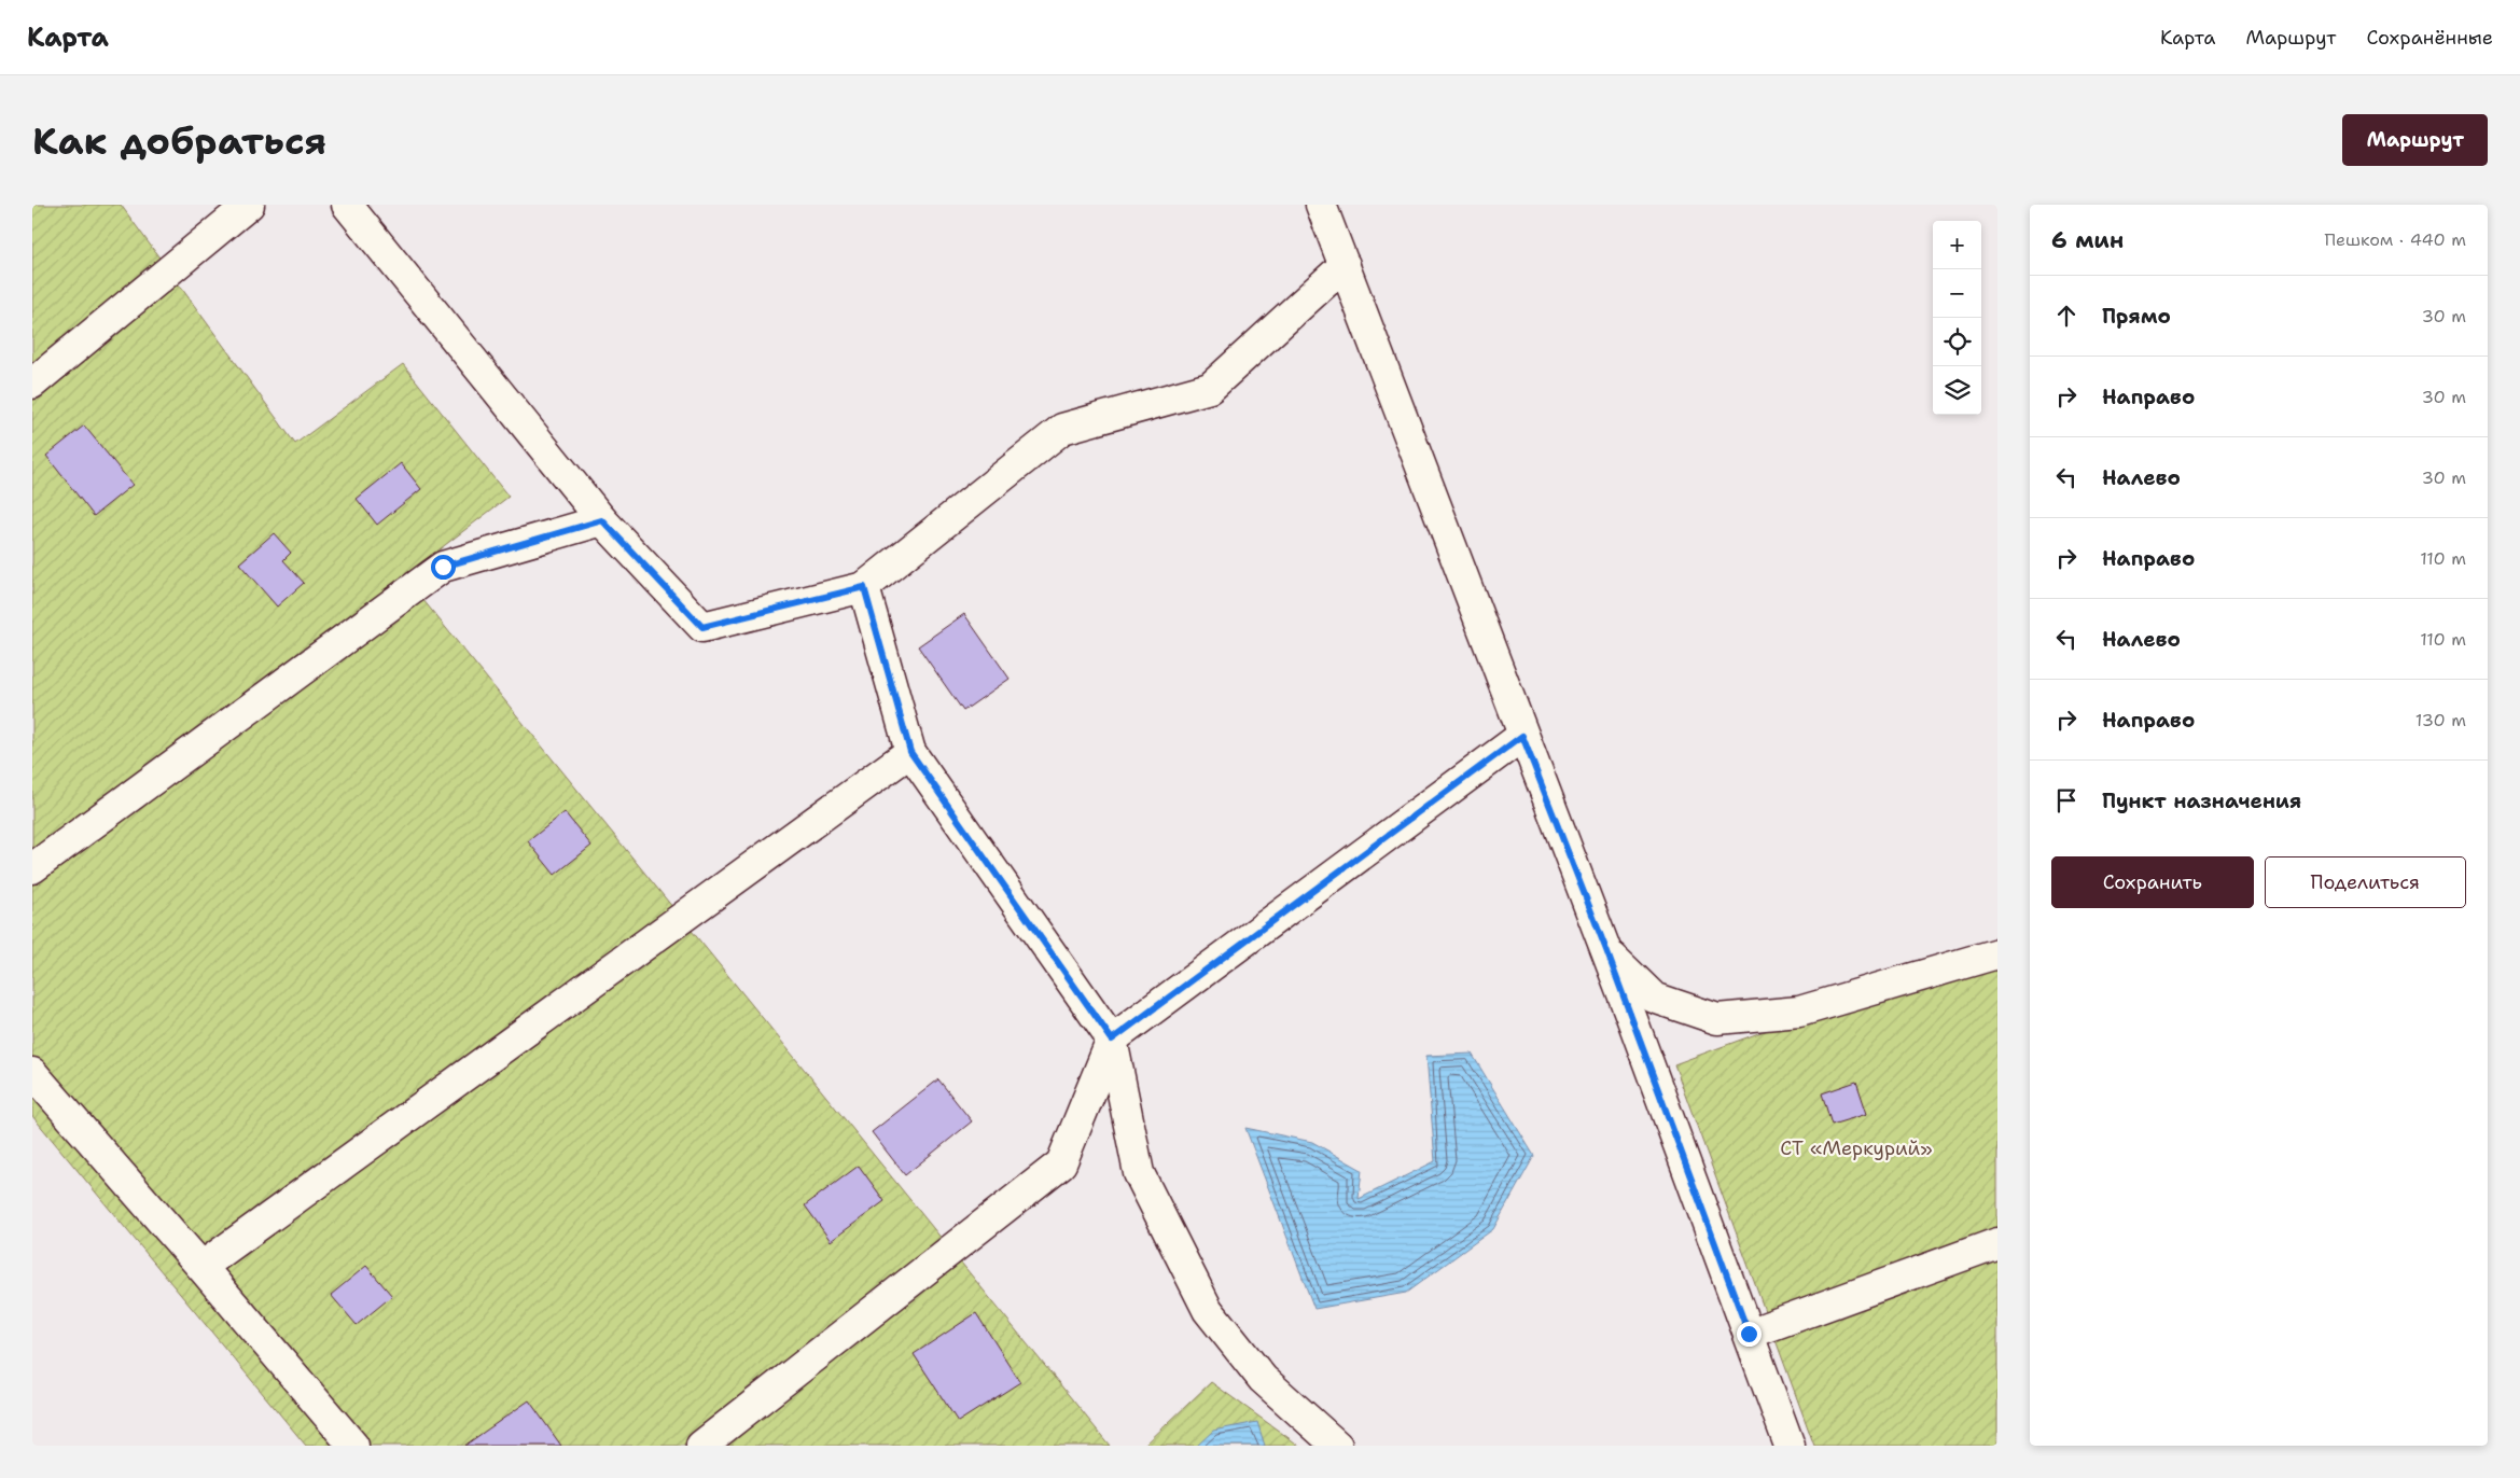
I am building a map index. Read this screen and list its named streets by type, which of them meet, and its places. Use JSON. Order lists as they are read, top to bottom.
{
  "parks": ["СТ «Меркурий»"],
  "page": {
    "header": "Карта",
    "nav": ["Карта", "Маршрут", "Сохранённые"],
    "buttons": [
      "Маршрут",
      ["Сохранить", "Поделиться"]
    ],
    "title": "Как добраться",
    "heading": ["6 мин", "Пешком · 440 m"],
    "map_buttons": ["+", "−"],
    "list": [
      ["Прямо", "30 m"],
      ["Направо", "30 m"],
      ["Налево", "30 m"],
      ["Направо", "110 m"],
      ["Налево", "110 m"],
      ["Направо", "130 m"],
      "Пункт назначения"
    ]
  }
}
